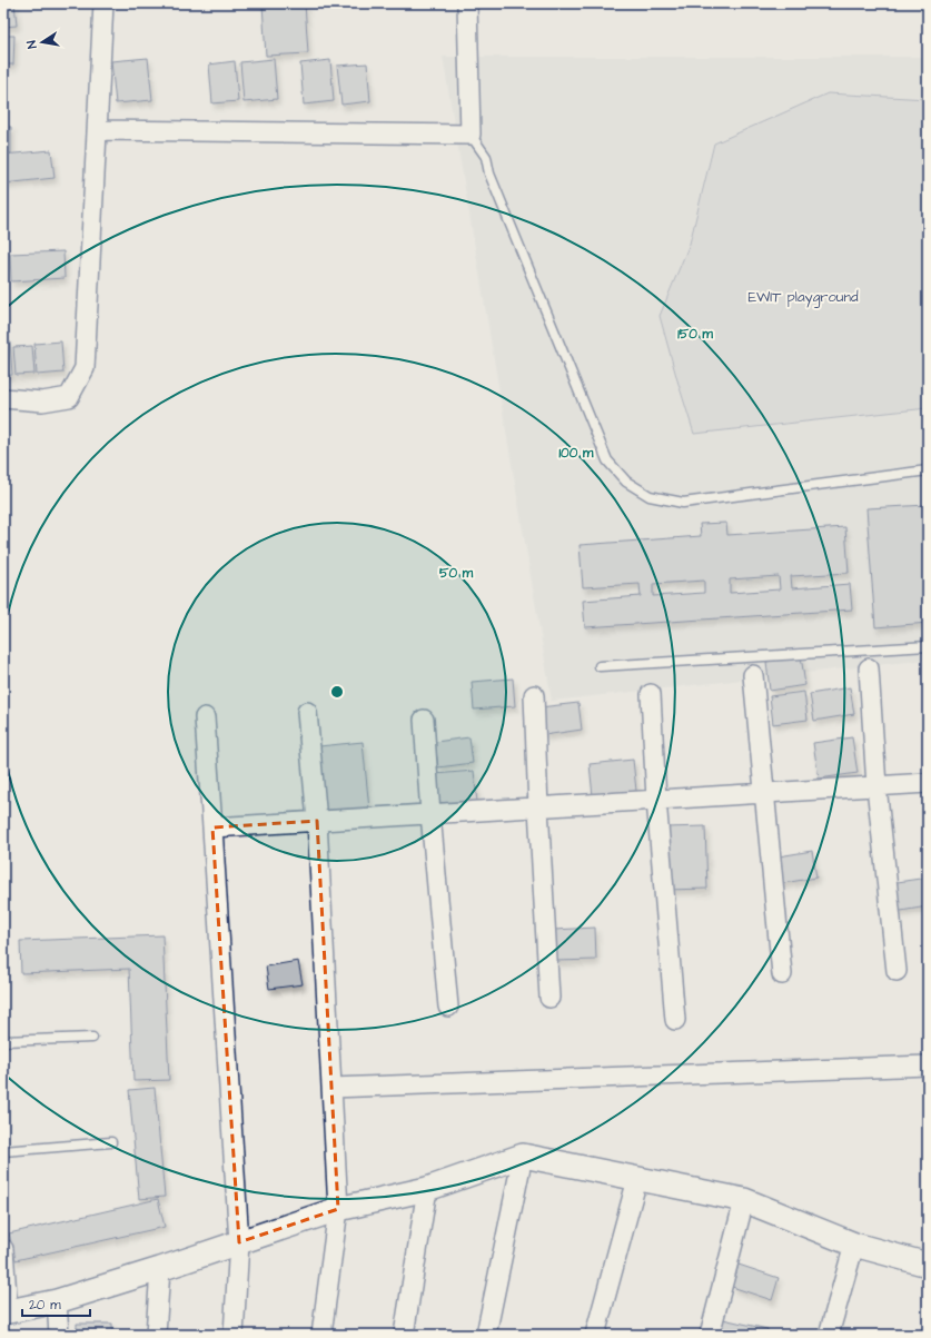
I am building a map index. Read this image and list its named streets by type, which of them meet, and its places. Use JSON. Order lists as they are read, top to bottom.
{
  "parks": ["EWIT playground"],
  "scale_bar": "20 m",
  "north": "left",
  "rings": ["150 m", "100 m", "50 m"]
}
